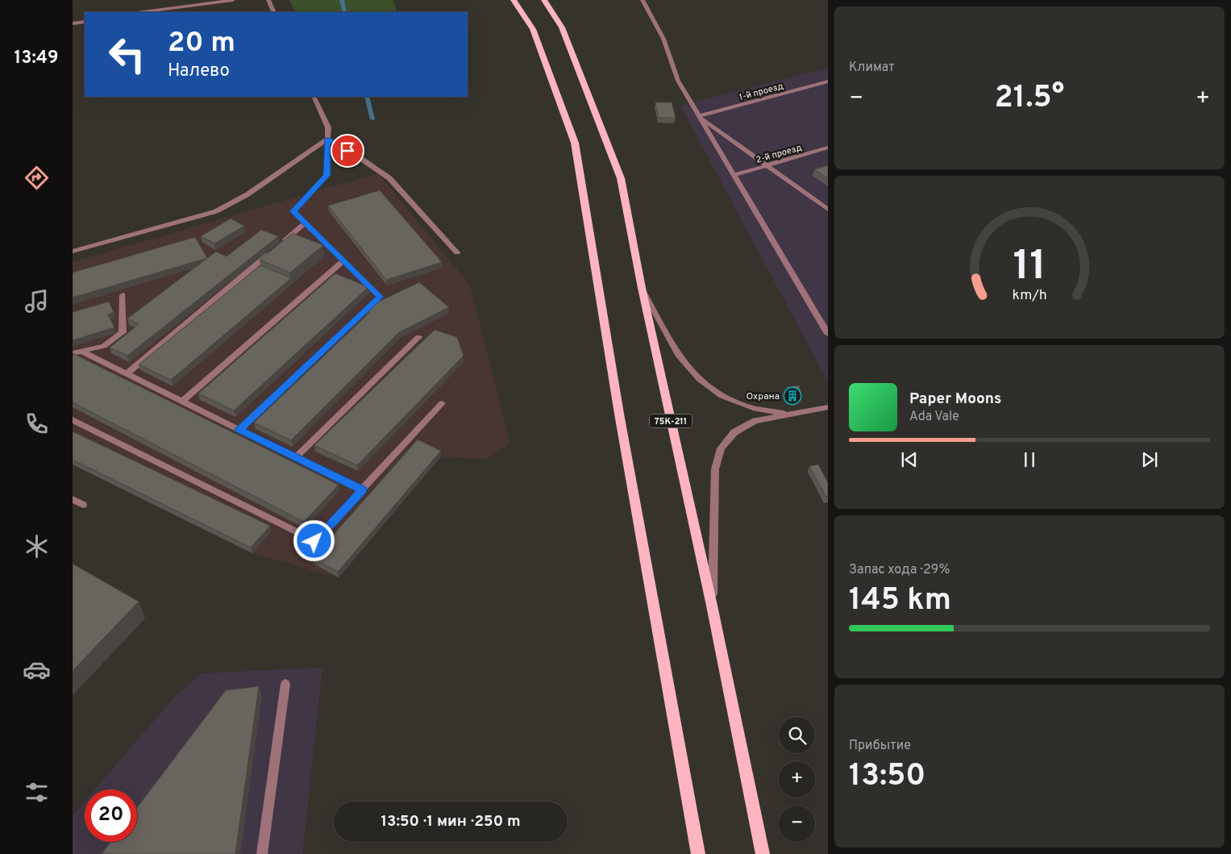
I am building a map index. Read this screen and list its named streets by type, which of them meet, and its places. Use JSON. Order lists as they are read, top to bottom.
{
  "streets": {
    "main road": ["75К-211"],
    "lane": ["1-й проезд", "2-й проезд"]
  },
  "places": {
    "building": ["Охрана"]
  },
  "page": {
    "tabs": "13:49",
    "tile": [
      "Климат",
      ["Запас хода · 29%", "145 km"],
      ["Прибытие", "13:50"]
    ],
    "turn": ["20 m", "Налево"],
    "heat": ["−", "21.5°", "+"],
    "song": ["Paper Moons", "Ada Vale"],
    "map_buttons": ["+", "−"],
    "limit": "20",
    "trip": "13:50 · 1 мин · 250 m",
    "gauge": ["11", "km/h"]
  }
}
